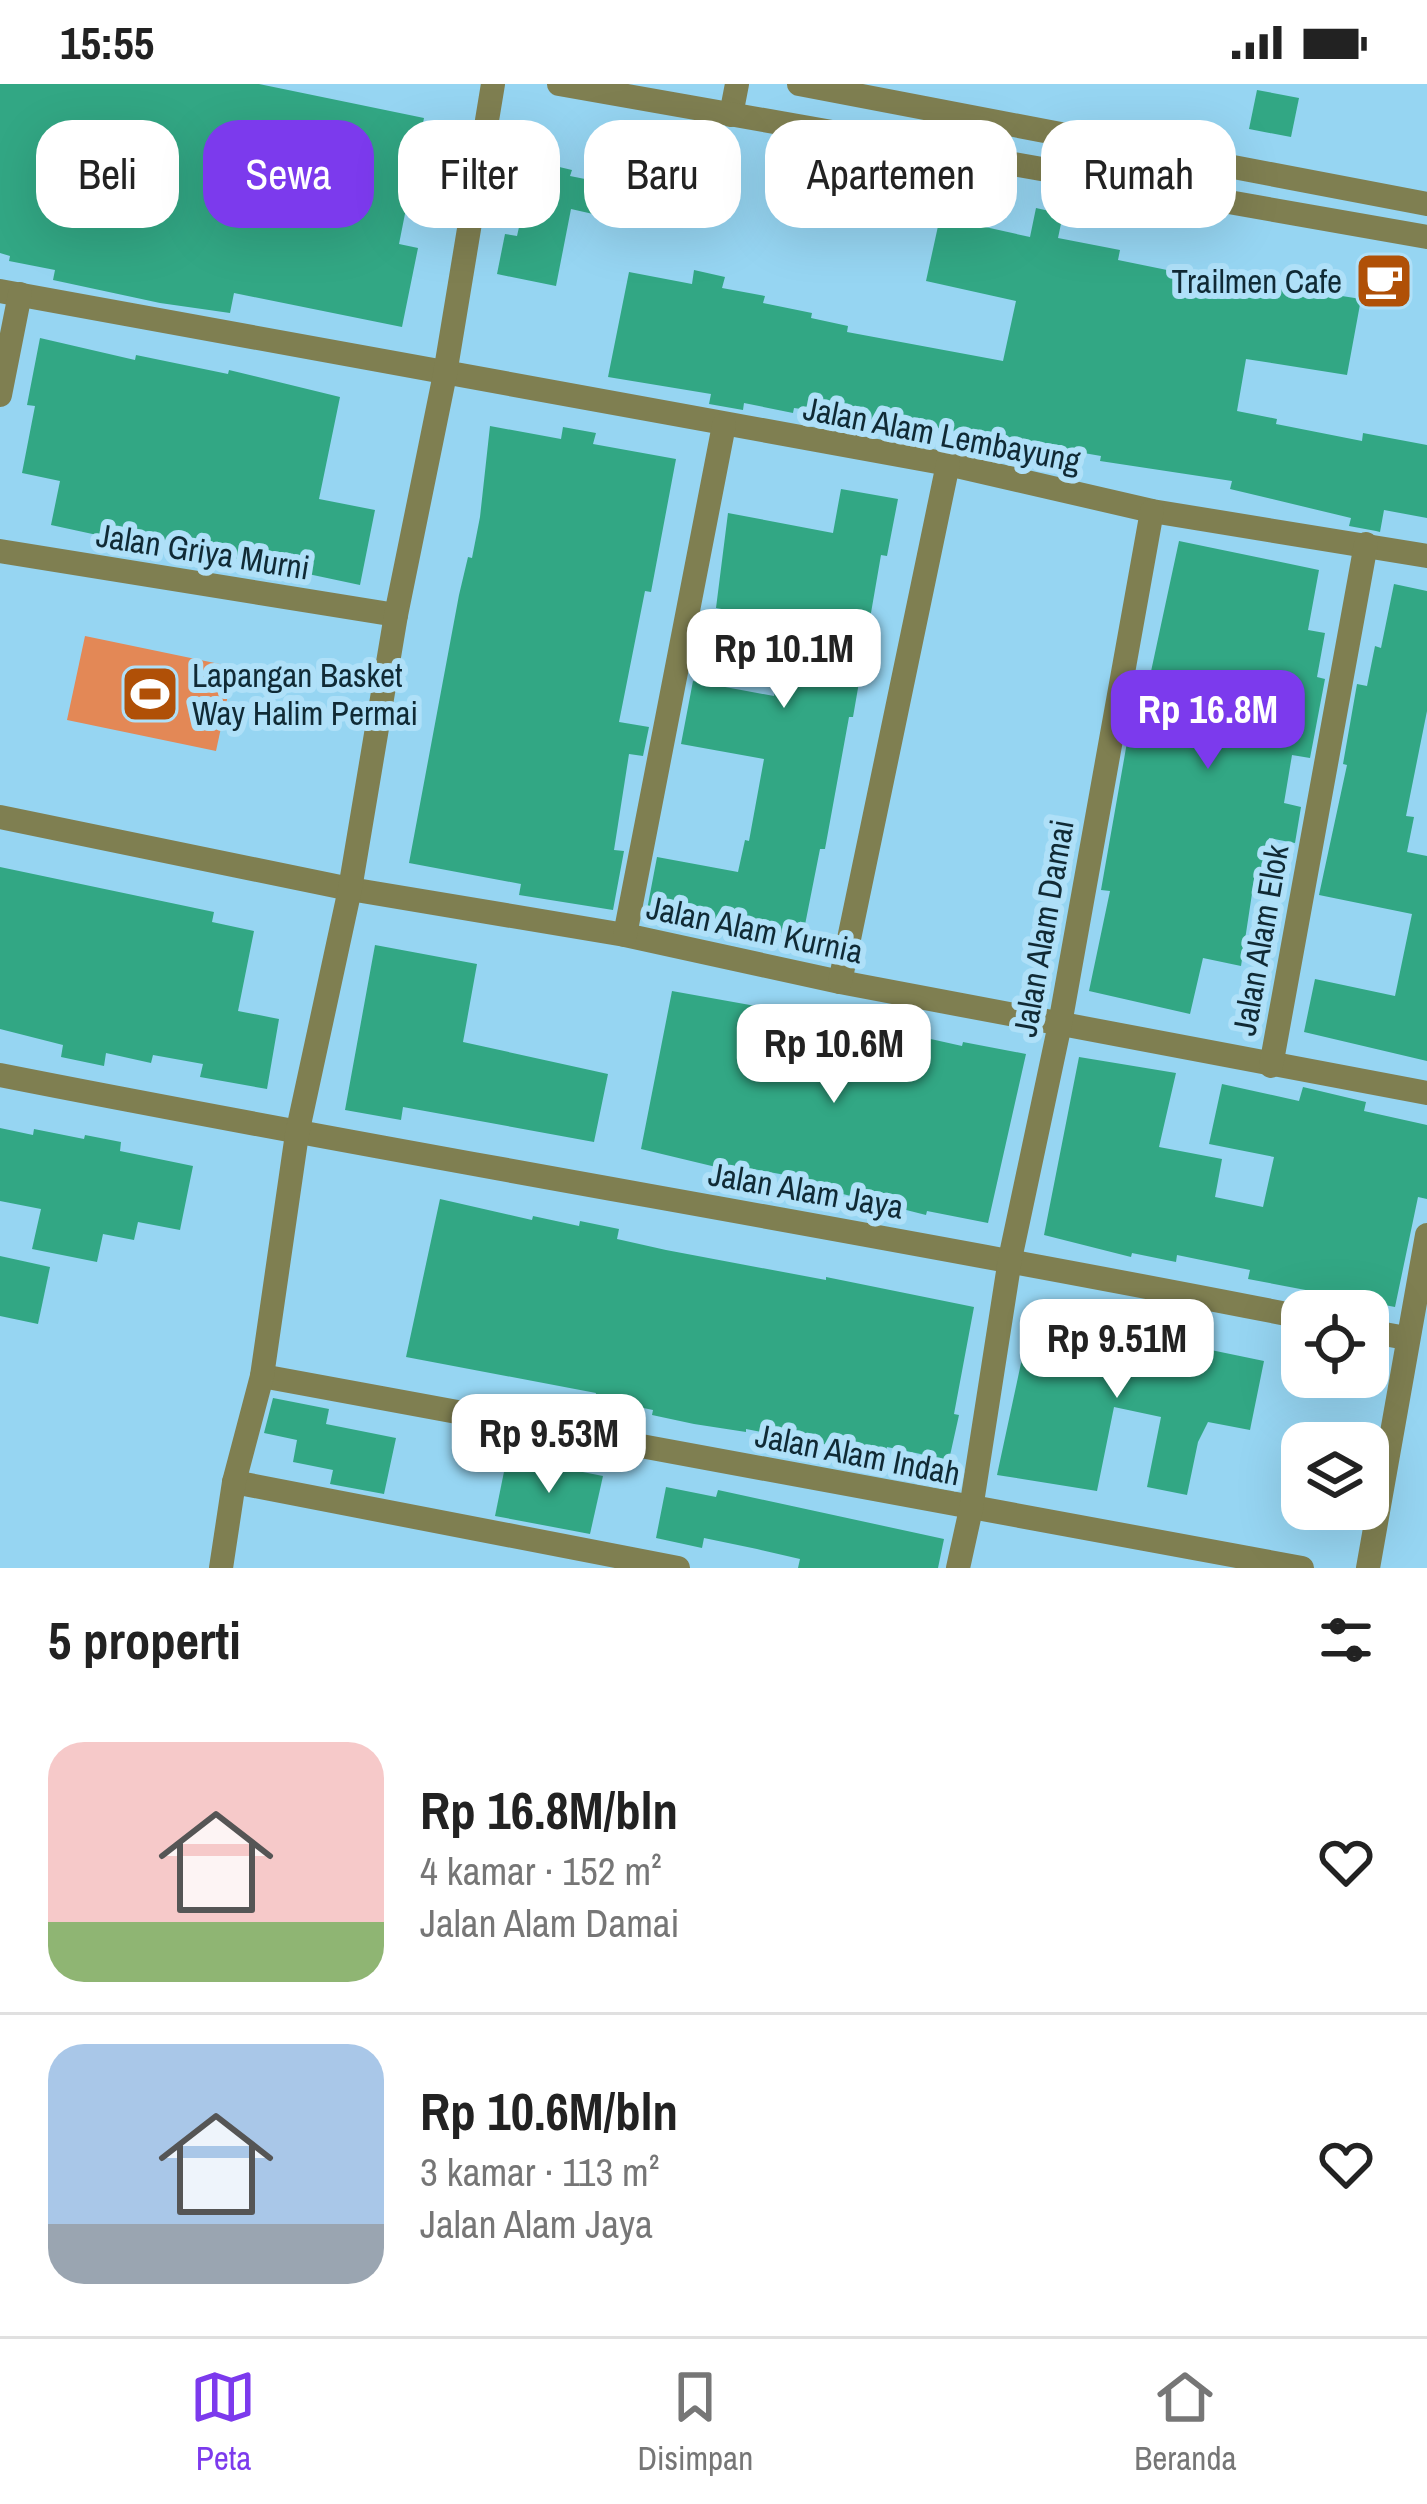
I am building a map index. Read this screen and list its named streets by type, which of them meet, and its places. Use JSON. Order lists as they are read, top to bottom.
{
  "streets": {
    "street": [
      "Jalan Alam Lembayung",
      "Jalan Griya Murni",
      "Jalan Alam Damai",
      "Jalan Alam Kurnia",
      "Jalan Alam Elok",
      "Jalan Alam Jaya",
      "Jalan Alam Indah"
    ]
  },
  "crossings": [
    ["Jalan Alam Lembayung", "Jalan Alam Damai"],
    ["Jalan Alam Lembayung", "Jalan Alam Elok"],
    ["Jalan Alam Damai", "Jalan Alam Kurnia"],
    ["Jalan Alam Damai", "Jalan Alam Jaya"],
    ["Jalan Alam Damai", "Jalan Alam Indah"],
    ["Jalan Alam Kurnia", "Jalan Alam Elok"]
  ],
  "places": {
    "cafe": ["Trailmen Cafe"],
    "sports": ["Lapangan Basket Way Halim Permai"]
  },
  "page": {
    "status": "15:55",
    "chip": [
      "Beli",
      "Sewa",
      "Filter",
      "Baru",
      "Apartemen",
      "Rumah"
    ],
    "price": [
      "Rp 10.1M",
      "Rp 16.8M",
      "Rp 10.6M",
      "Rp 9.51M",
      "Rp 9.53M"
    ],
    "heading": "5 properti",
    "list": [
      {
        "name": "Rp 16.8M/bln",
        "note": "4 kamar · 152 m² · Jalan Alam Damai"
      },
      {
        "name": "Rp 10.6M/bln",
        "note": "3 kamar · 113 m² · Jalan Alam Jaya"
      }
    ],
    "tabs": ["Peta", "Disimpan", "Beranda"]
  }
}
